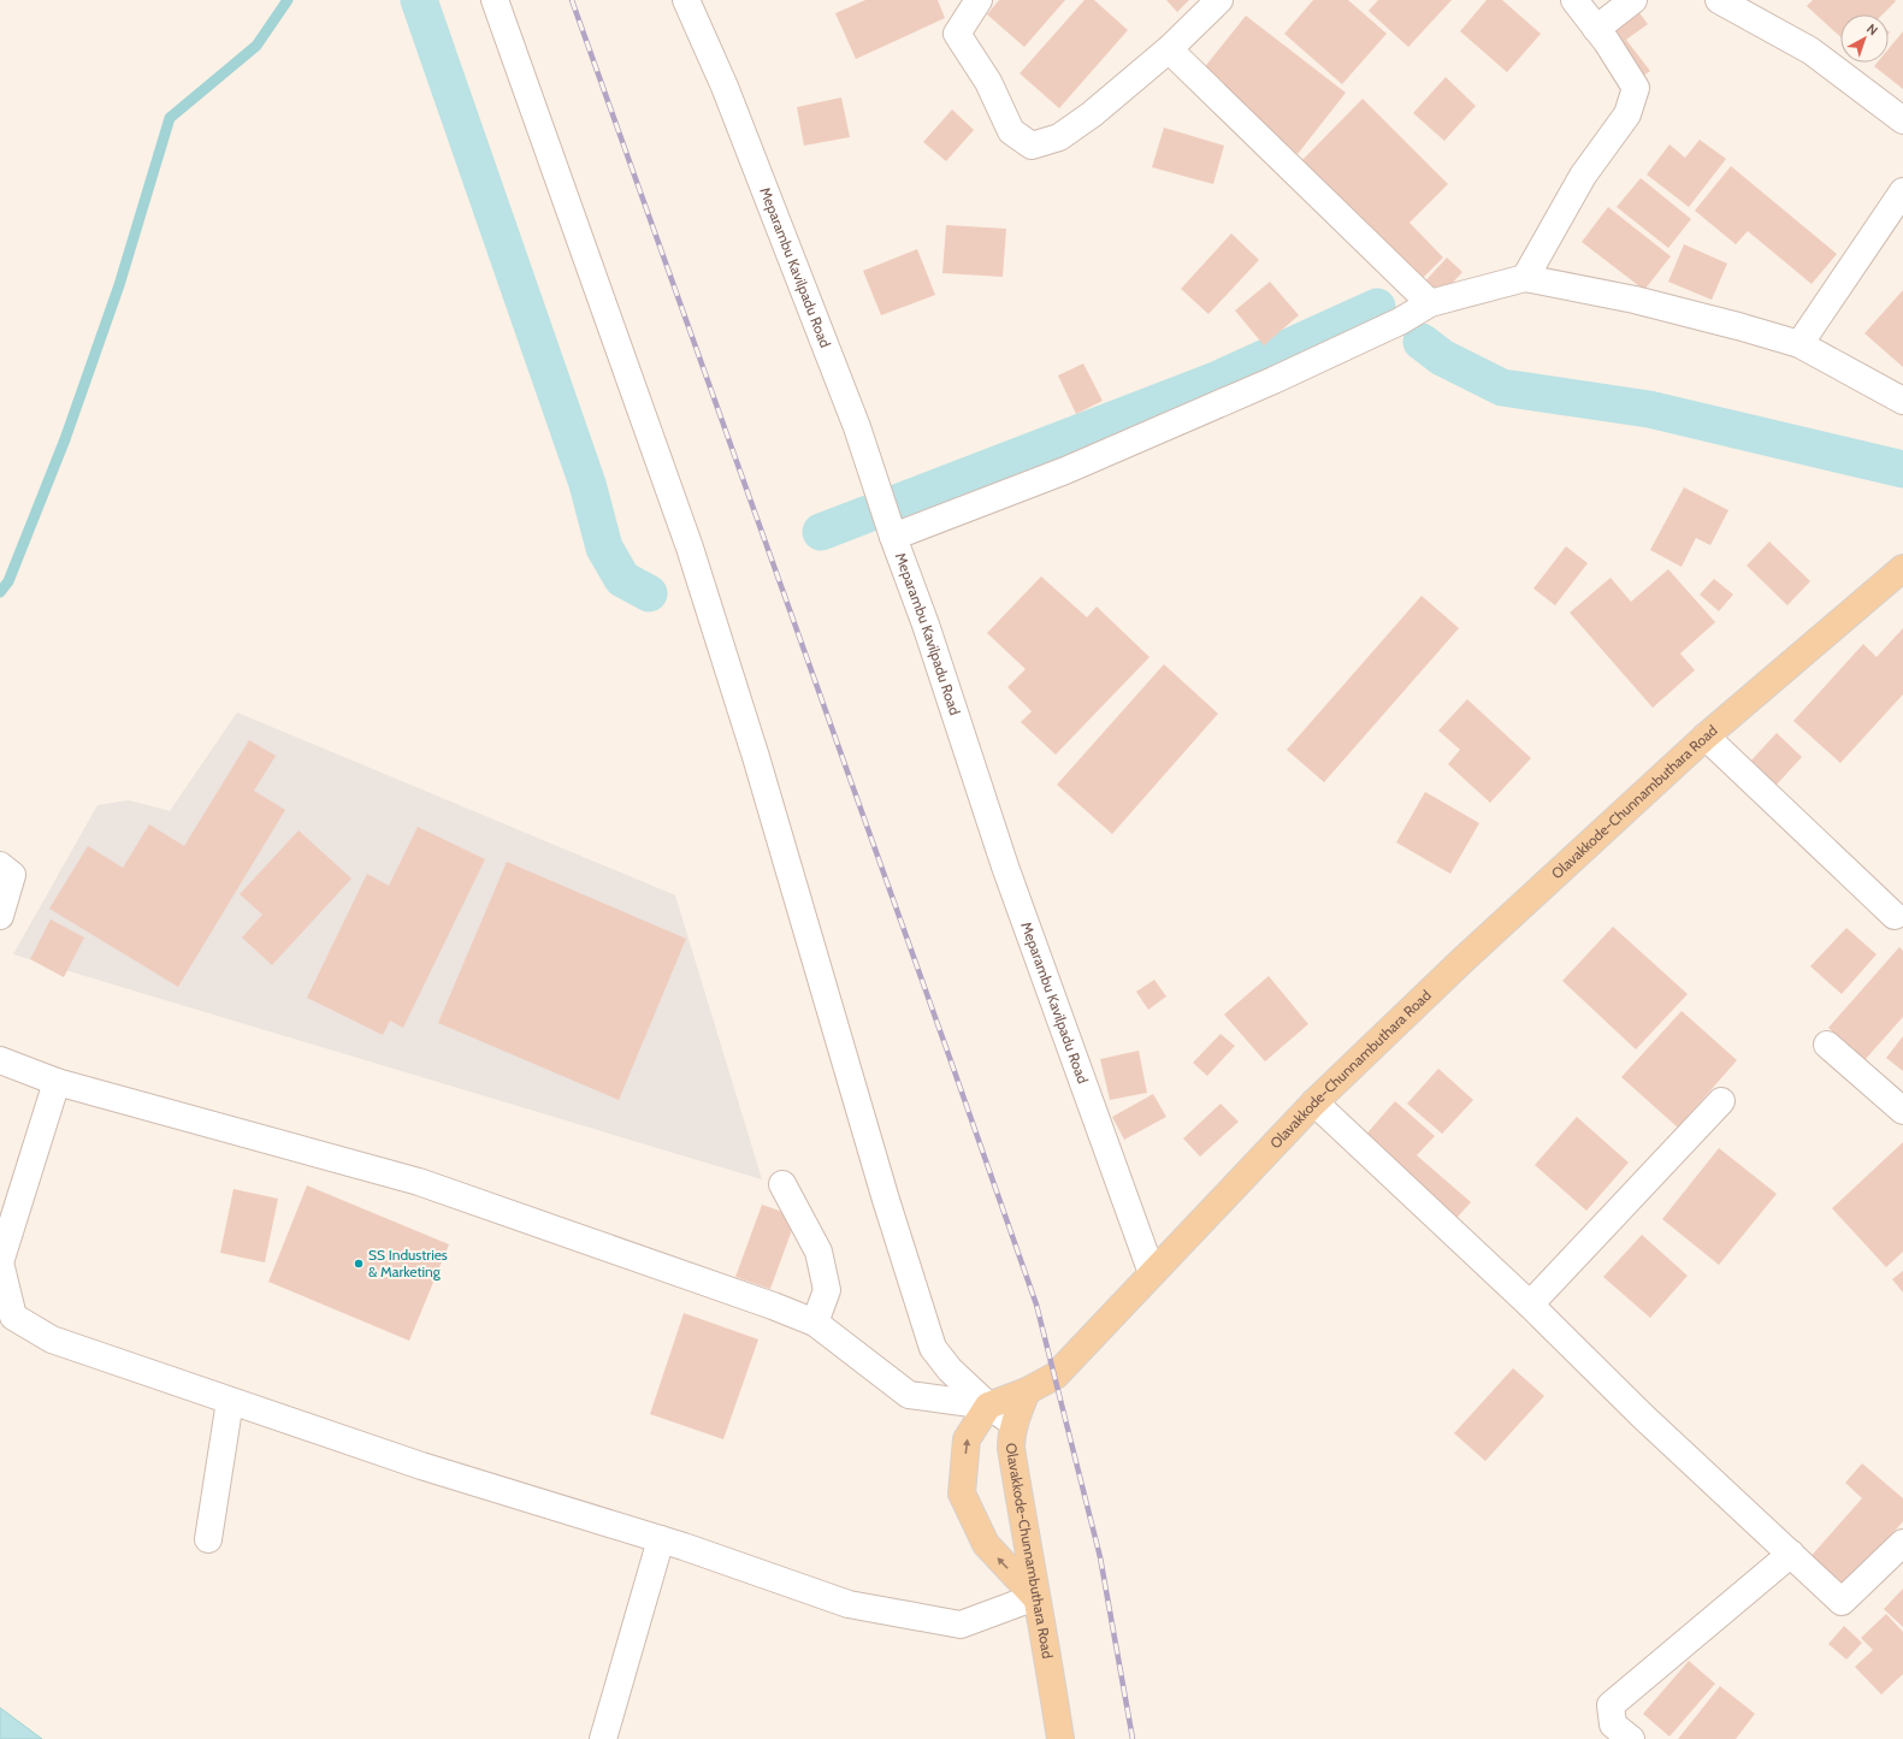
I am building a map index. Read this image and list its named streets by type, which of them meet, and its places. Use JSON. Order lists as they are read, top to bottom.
{
  "streets": {
    "main road": ["Olavakkode-Chunnambuthara Road"],
    "street": ["Meparambu Kavilpadu Road"]
  },
  "crossings": [
    ["Meparambu Kavilpadu Road", "Olavakkode-Chunnambuthara Road"]
  ],
  "places": ["SS Industries & Marketing"],
  "north": "top right"
}
